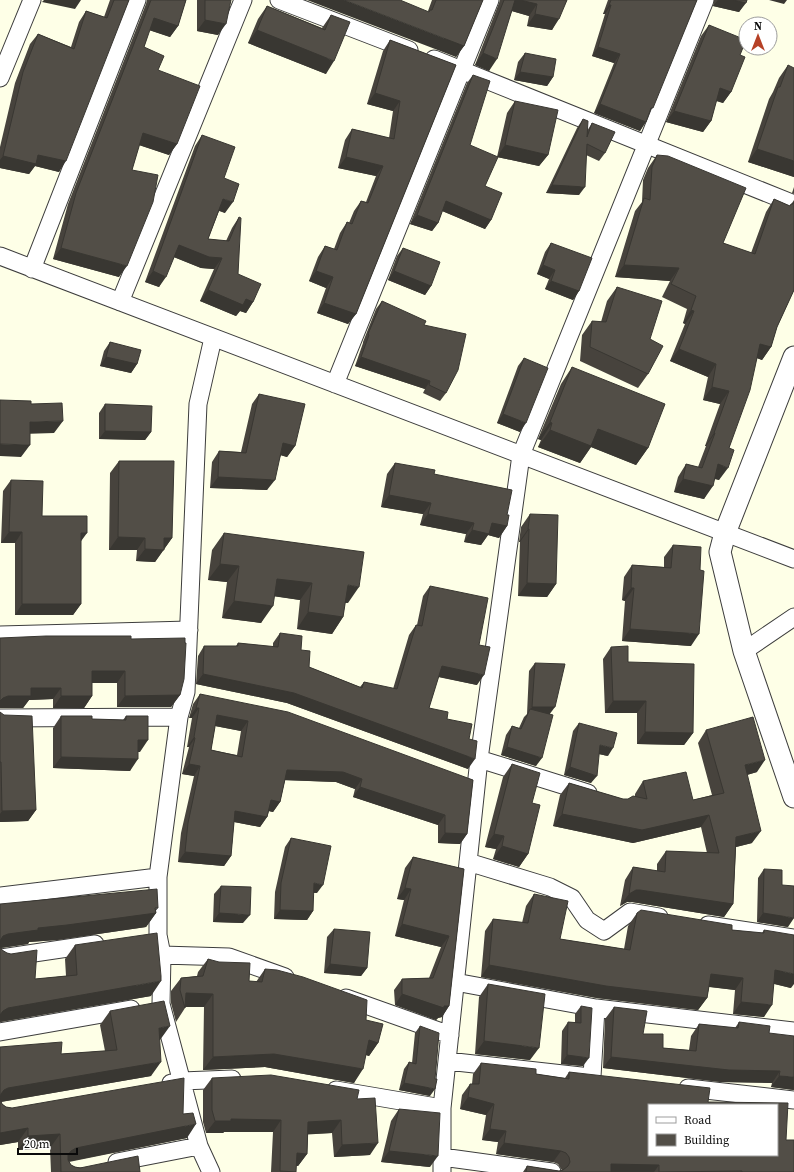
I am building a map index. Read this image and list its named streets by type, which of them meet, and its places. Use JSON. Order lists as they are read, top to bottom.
{
  "legend": ["Road", "Building"],
  "scale_bar": "20 m",
  "north": "top"
}
